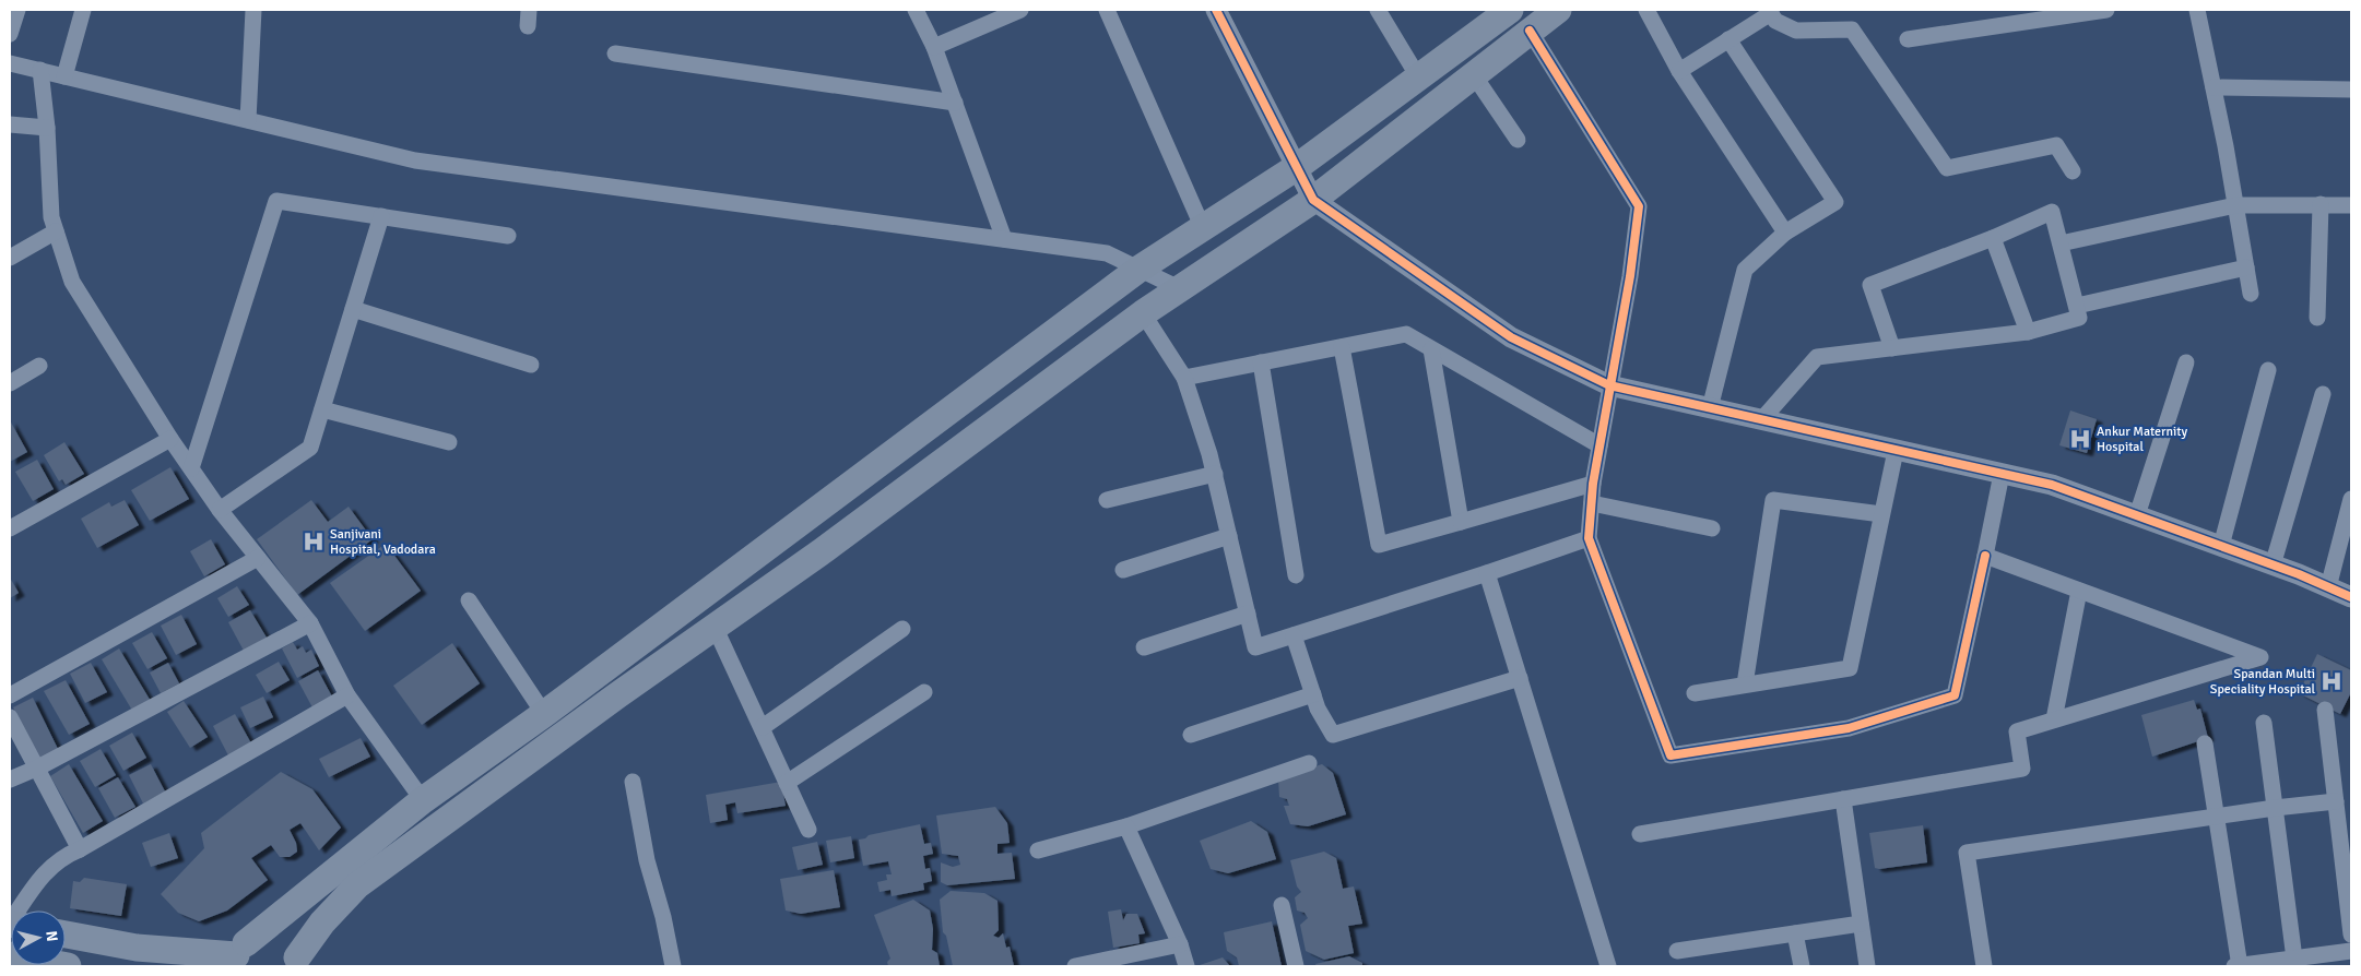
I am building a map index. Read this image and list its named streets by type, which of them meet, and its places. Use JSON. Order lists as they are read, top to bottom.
{
  "places": {
    "hospital": ["Ankur Maternity Hospital", "Sanjivani Hospital, Vadodara", "Spandan Multi Speciality Hospital"]
  },
  "north": "right"
}
